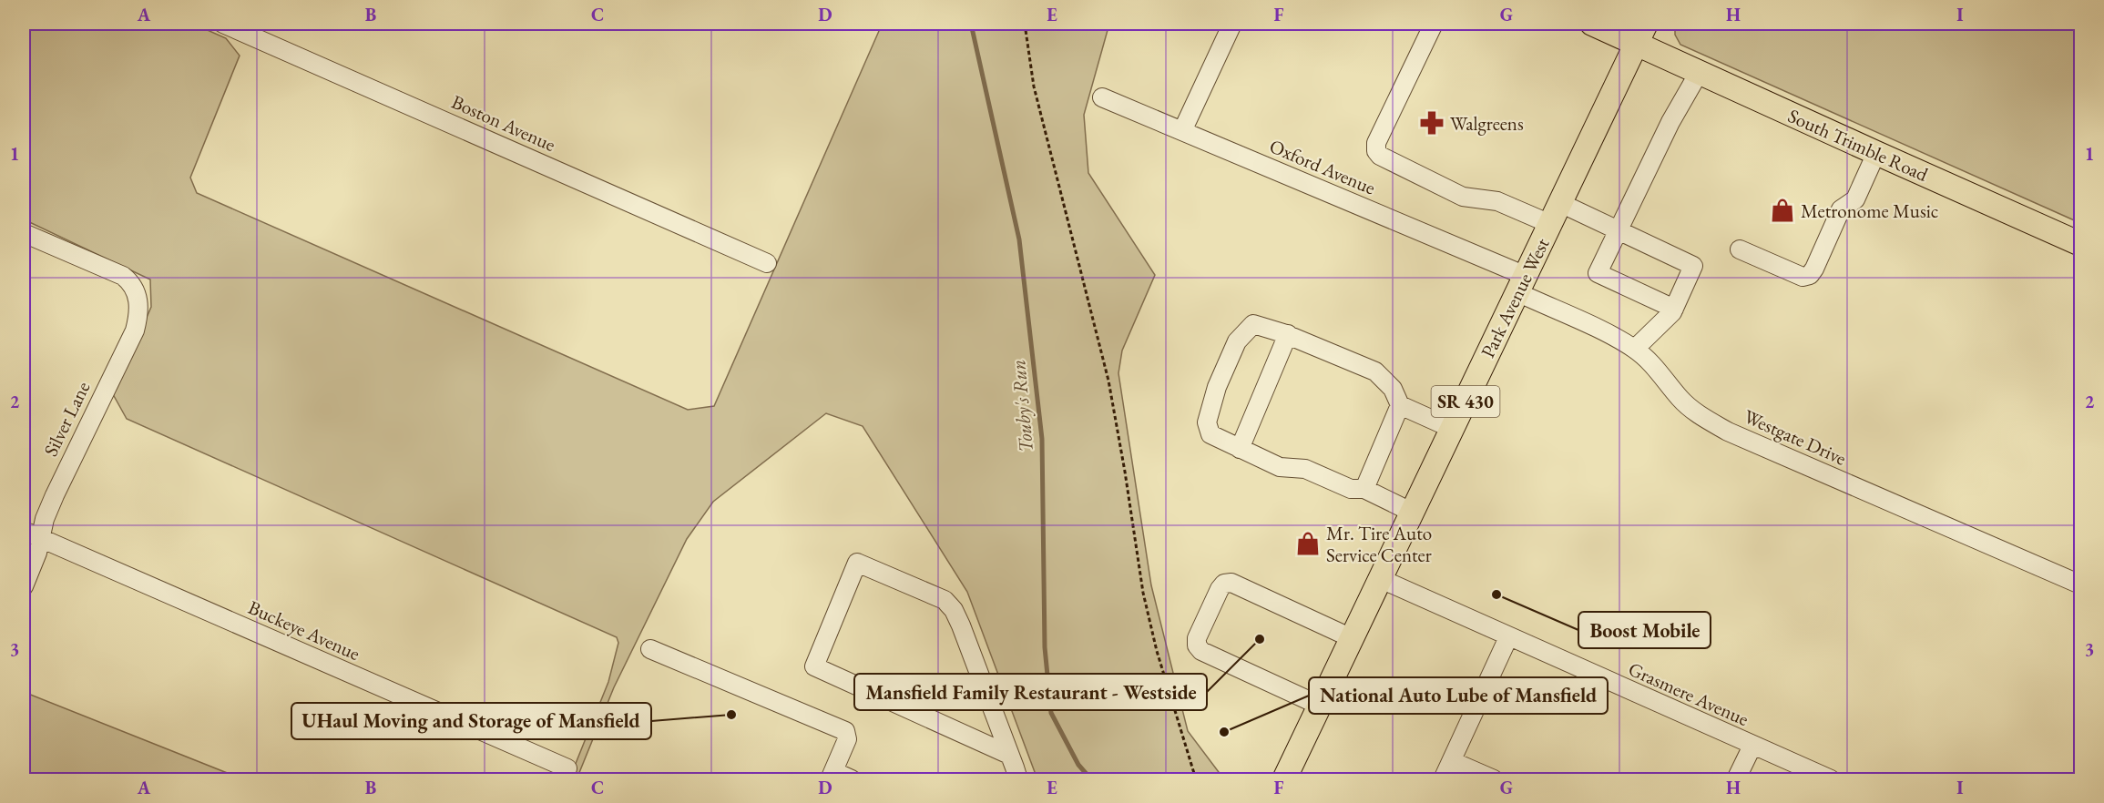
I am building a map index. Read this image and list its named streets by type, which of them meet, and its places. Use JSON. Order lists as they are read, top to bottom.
{
  "streets": {
    "main road": ["South Trimble Road", "Park Avenue West", "SR 430"],
    "street": [
      "Boston Avenue",
      "Oxford Avenue",
      "Silver Lane",
      "Westgate Drive",
      "Buckeye Avenue",
      "Grasmere Avenue"
    ]
  },
  "crossings": [
    ["South Trimble Road", "Park Avenue West"],
    ["Oxford Avenue", "Park Avenue West"],
    ["Oxford Avenue", "Westgate Drive"],
    ["Park Avenue West", "Westgate Drive"],
    ["Park Avenue West", "Grasmere Avenue"],
    ["Silver Lane", "Buckeye Avenue"]
  ],
  "water": ["Touby's Run"],
  "places": {
    "pharmacy": ["Walgreens"],
    "shop": ["Metronome Music", "Mr. Tire Auto Service Center"],
    "other": [
      "Boost Mobile",
      "Mansfield Family Restaurant - Westside",
      "UHaul Moving and Storage of Mansfield",
      "National Auto Lube of Mansfield"
    ]
  },
  "grid": {
    "columns": [
      "A",
      "B",
      "C",
      "D",
      "E",
      "F",
      "G",
      "H",
      "I"
    ],
    "rows": ["1", "2", "3"]
  }
}
